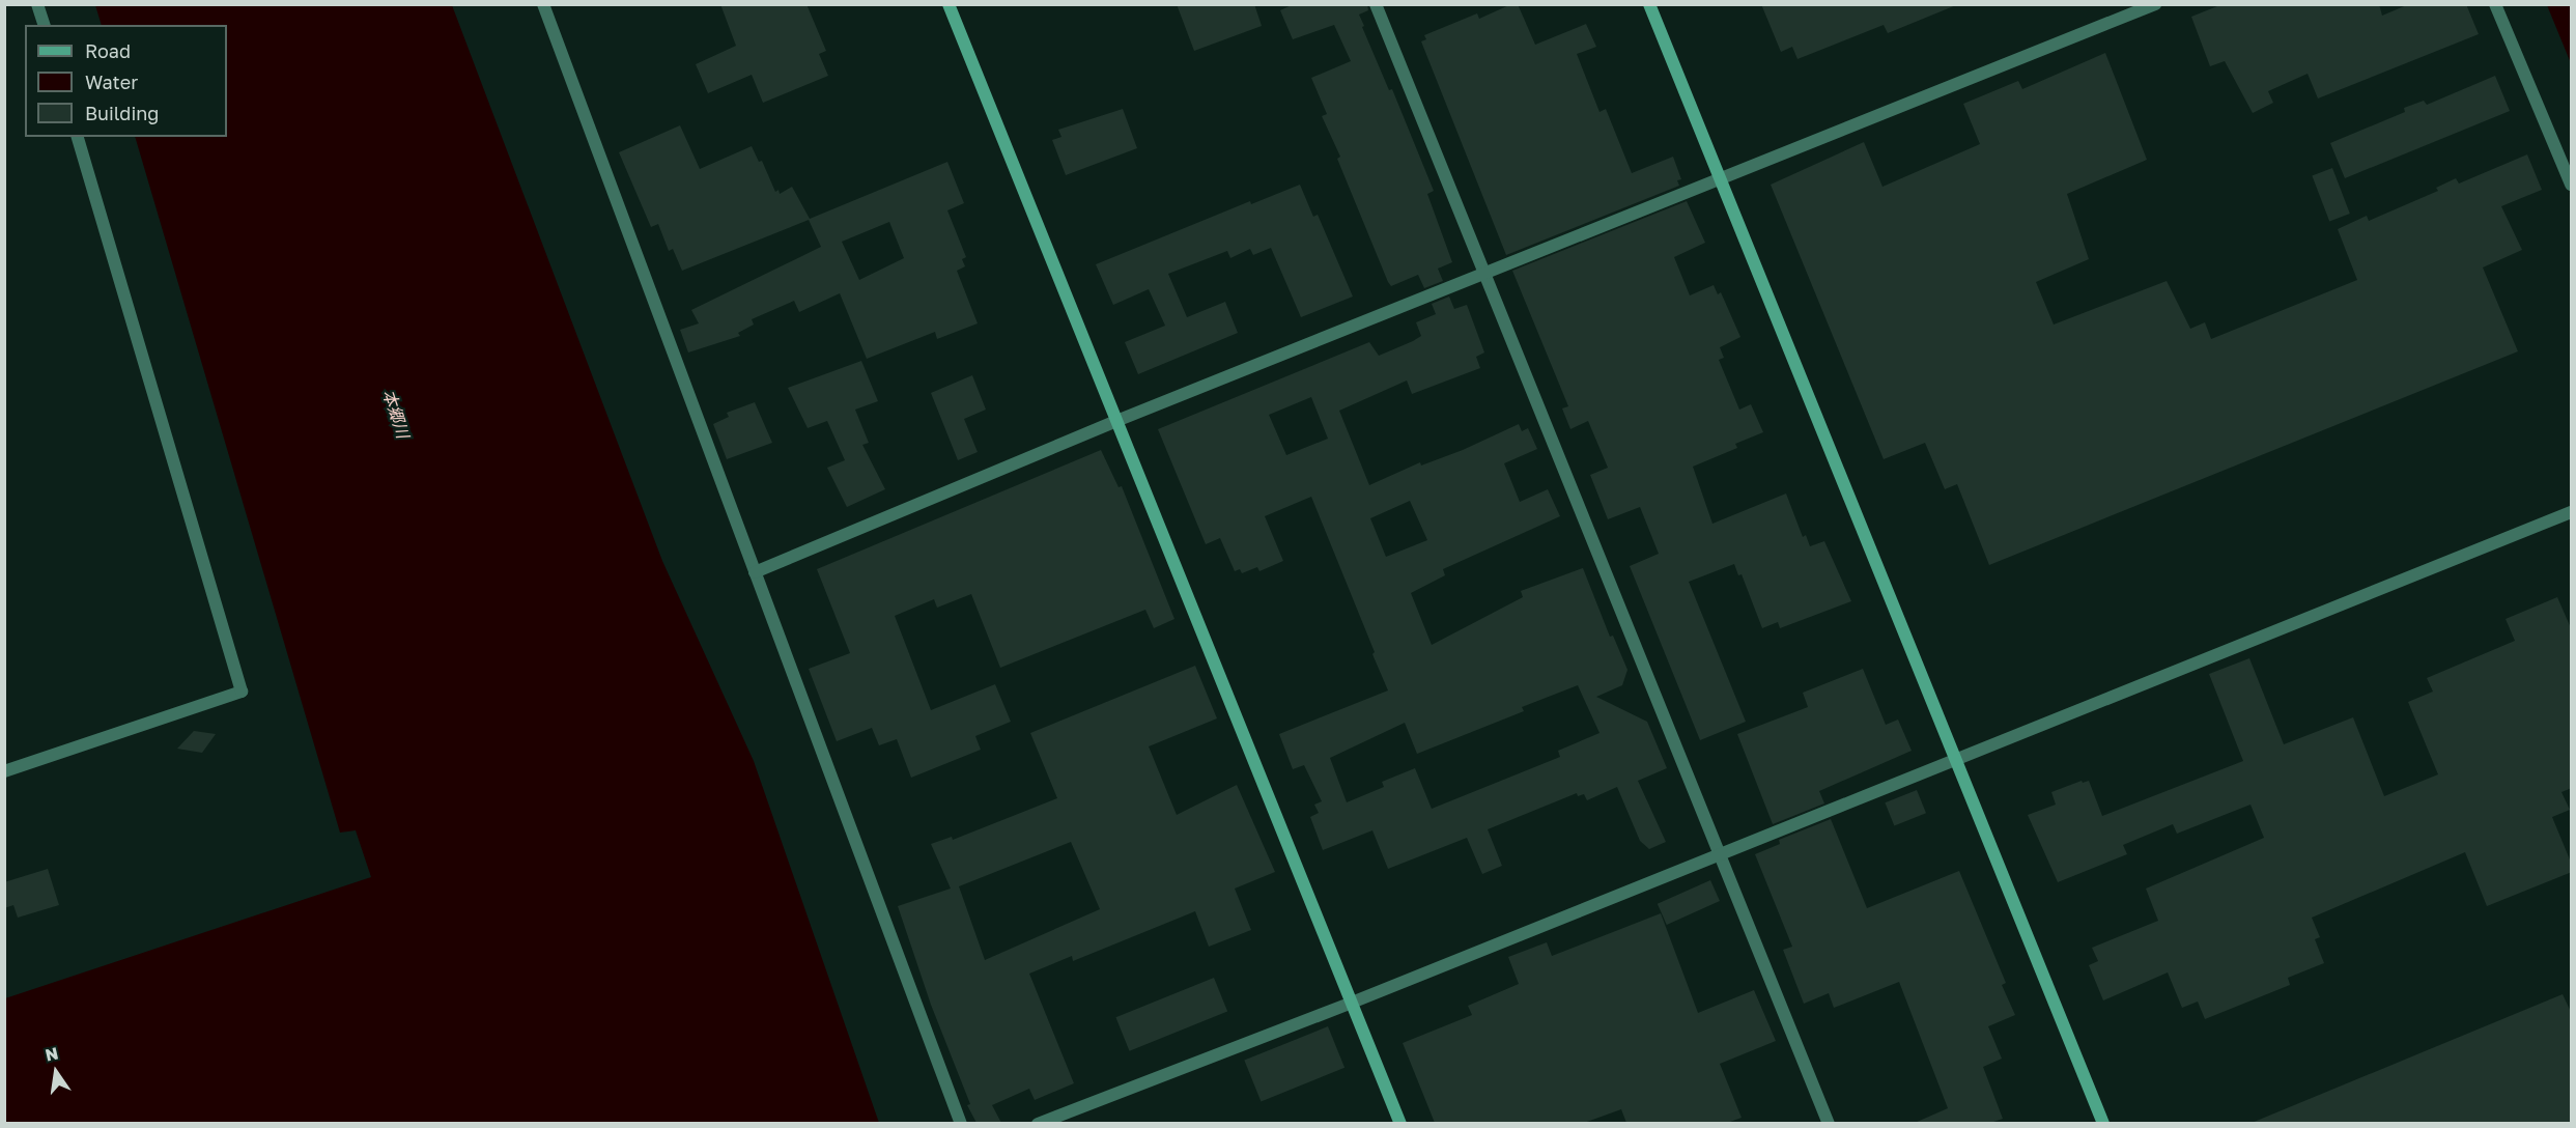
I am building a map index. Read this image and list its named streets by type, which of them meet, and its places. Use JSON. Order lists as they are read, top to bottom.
{
  "water": ["本郷川"],
  "legend": ["Road", "Water", "Building"],
  "north": "top"
}
